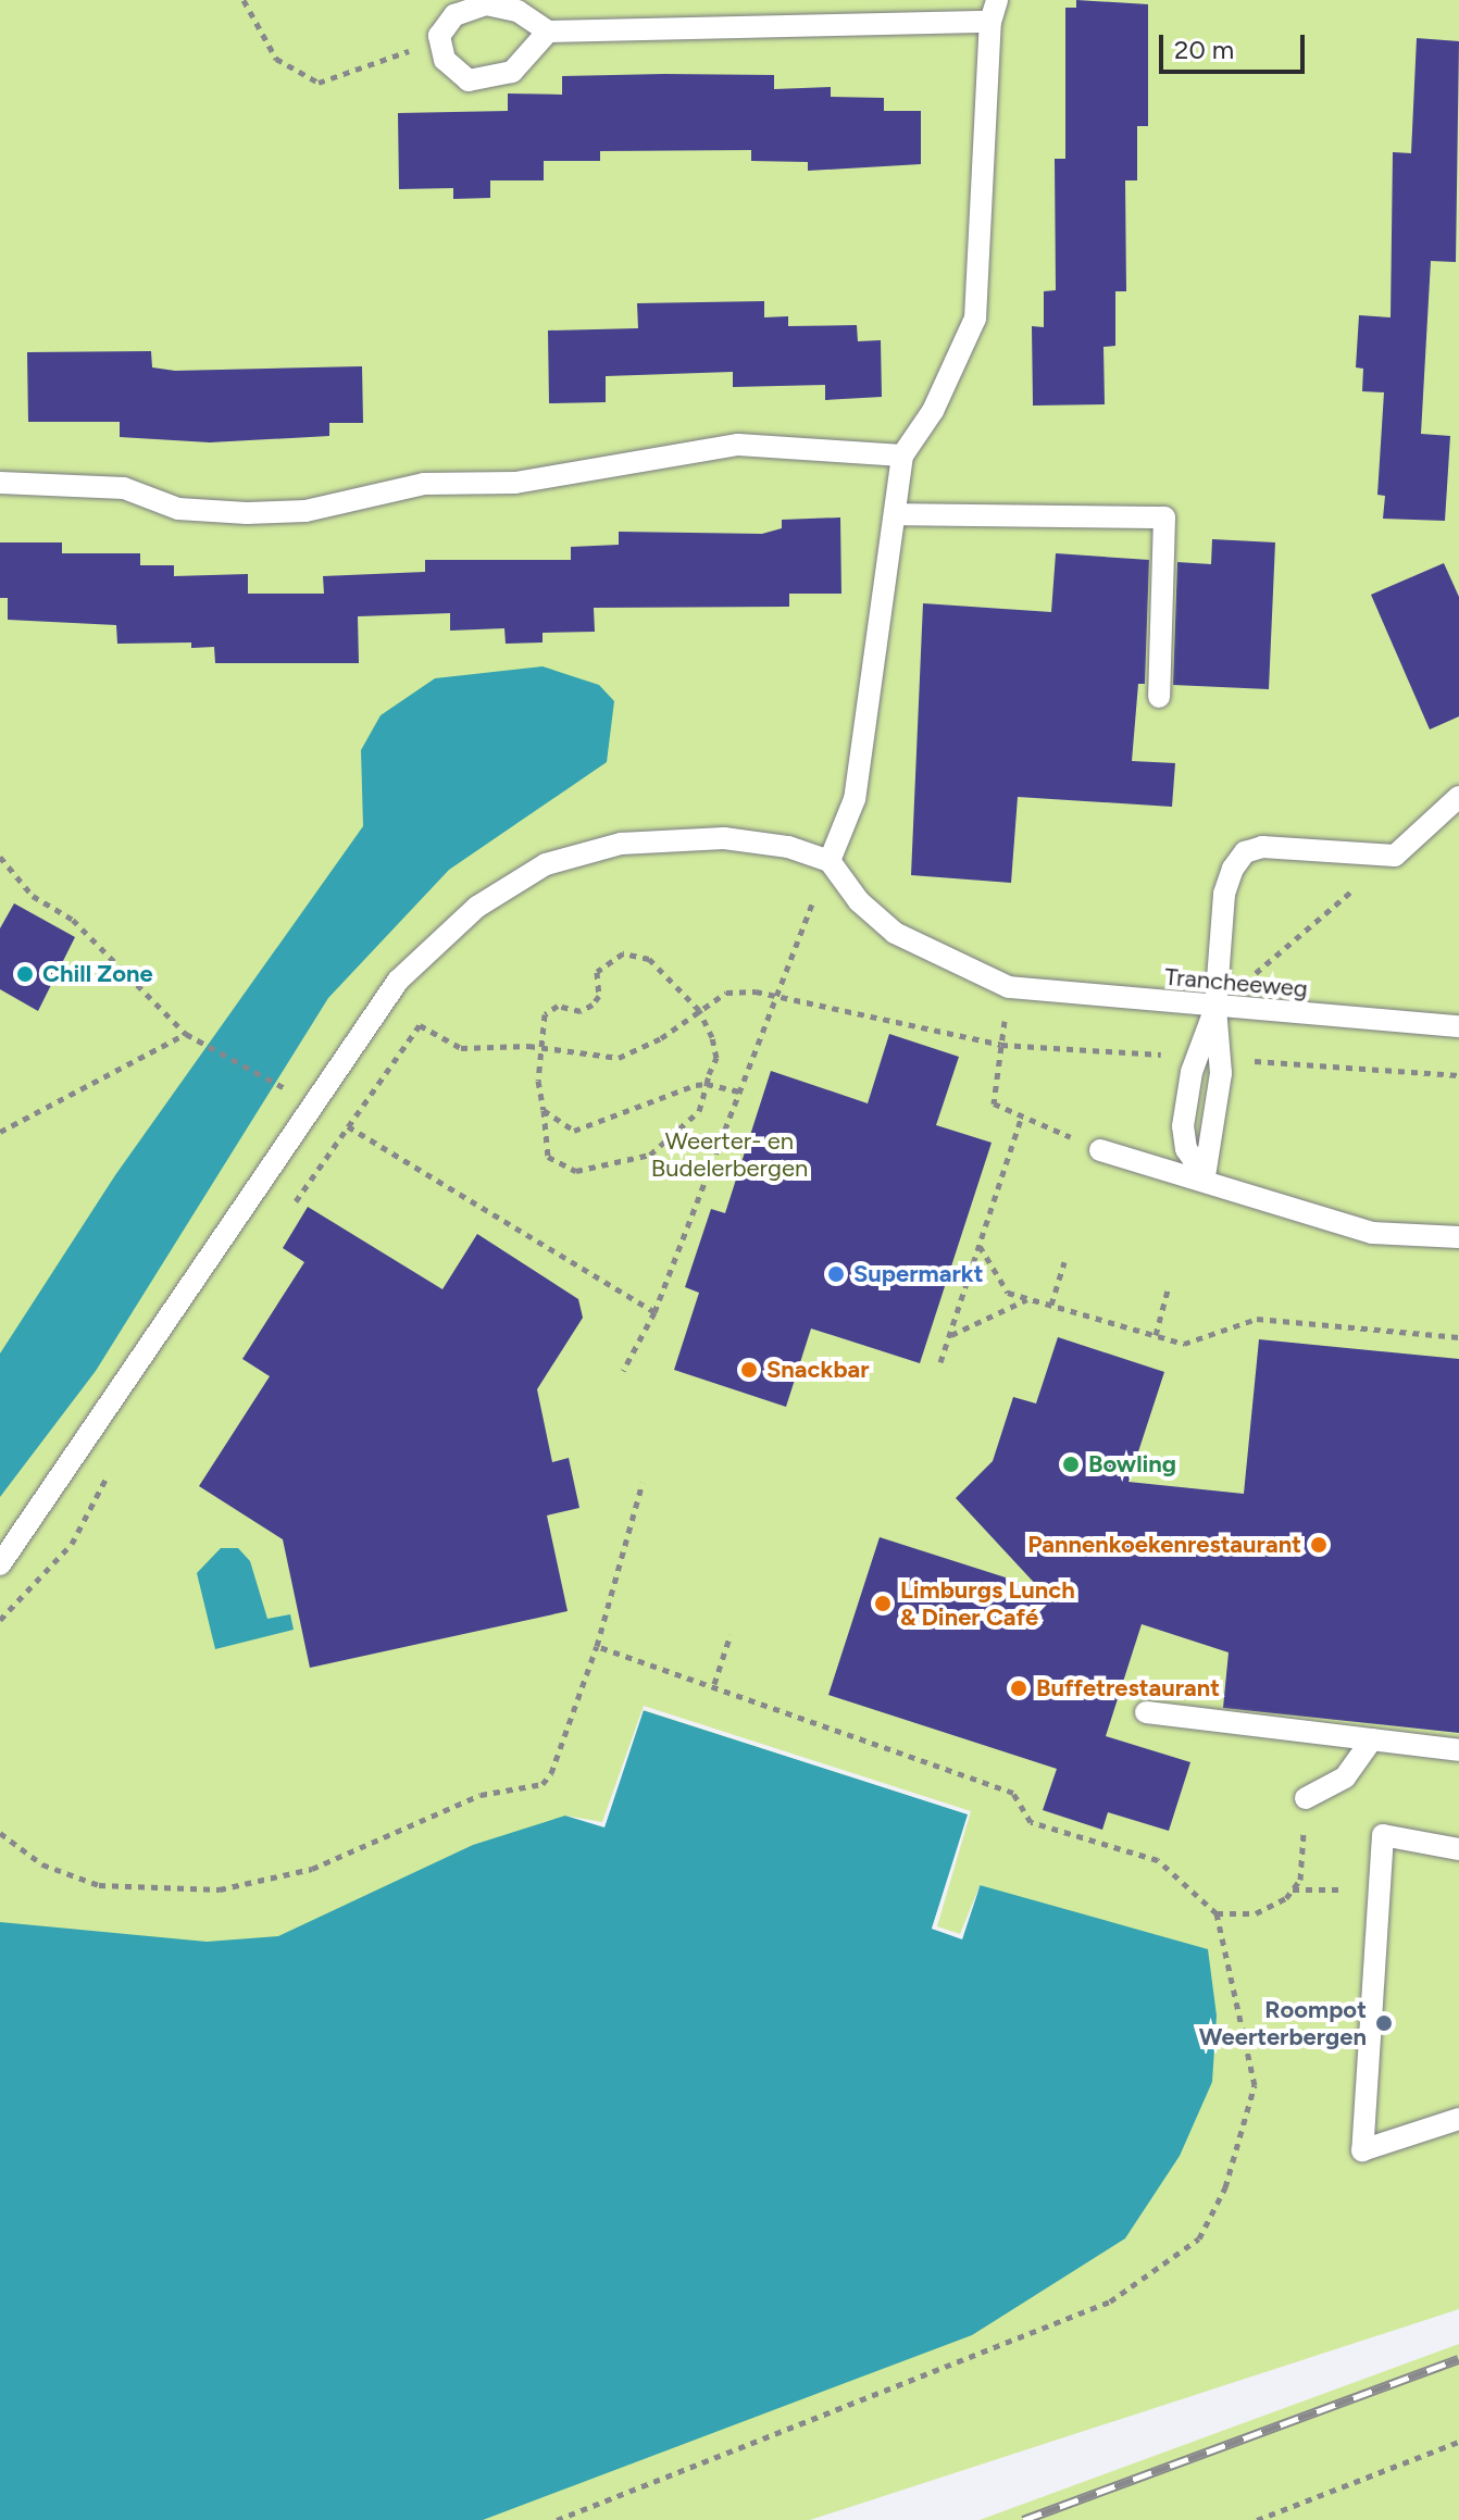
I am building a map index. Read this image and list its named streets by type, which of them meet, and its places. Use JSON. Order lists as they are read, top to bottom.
{
  "streets": {
    "lane": ["Trancheeweg"]
  },
  "parks": ["Weerter- en Budelerbergen"],
  "places": [
    "Chill Zone",
    "Supermarkt",
    "Snackbar",
    "Bowling",
    "Pannenkoekenrestaurant",
    "Limburgs Lunch & Diner Café",
    "Buffetrestaurant",
    "Roompot Weerterbergen"
  ],
  "scale_bar": "20 m"
}
